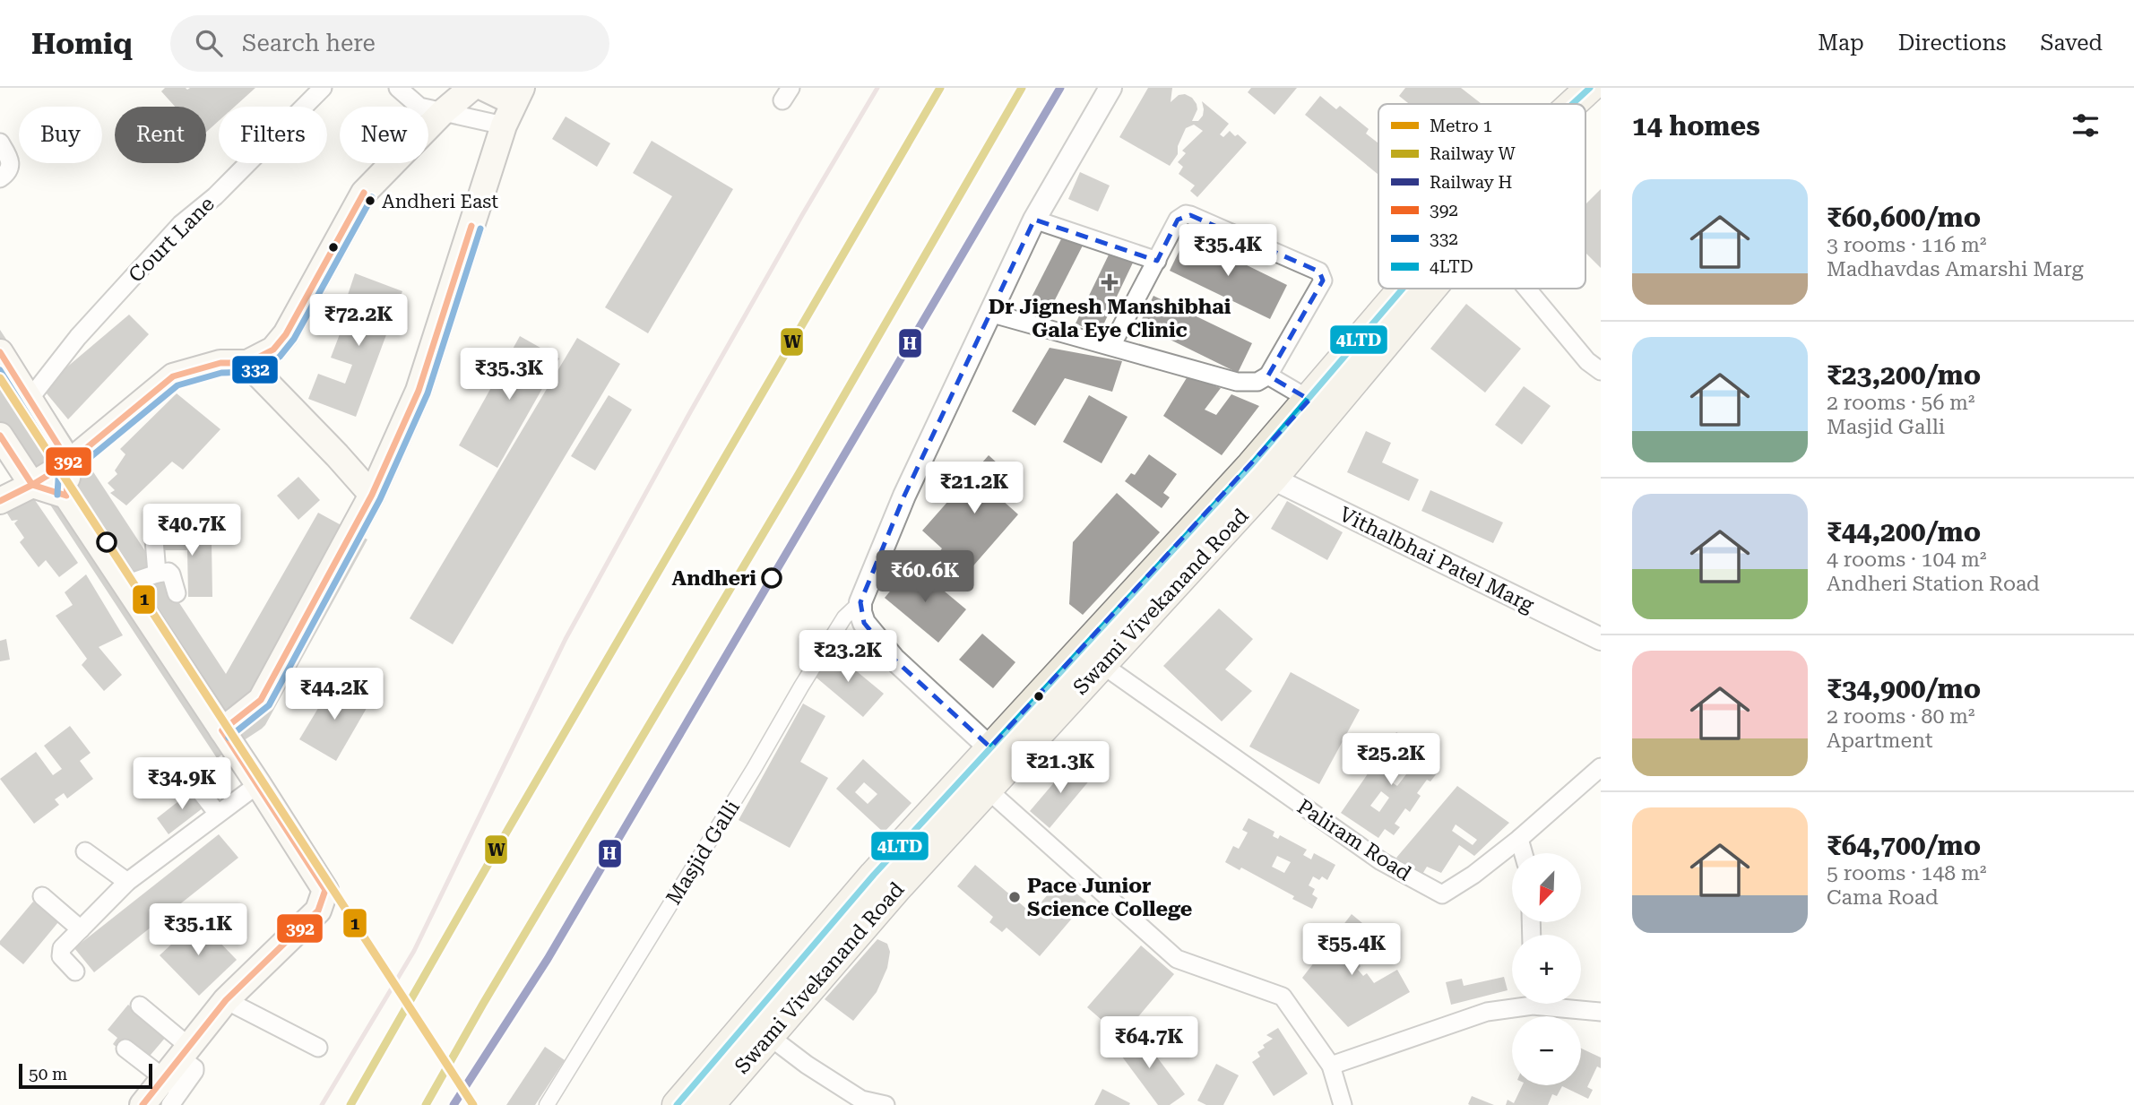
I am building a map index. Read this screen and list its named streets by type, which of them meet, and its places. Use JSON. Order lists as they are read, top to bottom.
{
  "streets": {
    "main road": ["Swami Vivekanand Road"],
    "street": [
      "Court Lane",
      "Vithalbhai Patel Marg",
      "Paliram Road",
      "Masjid Galli"
    ]
  },
  "crossings": [
    ["Vithalbhai Patel Marg", "Swami Vivekanand Road"],
    ["Swami Vivekanand Road", "Paliram Road"]
  ],
  "places": {
    "other": ["Andheri East", "Andheri", "Pace Junior Science College"],
    "health": ["Dr Jignesh Manshibhai Gala Eye Clinic"]
  },
  "lines": [
    "rail line W",
    "rail line H",
    "transit line 4LTD",
    "transit line 392",
    "transit line 332",
    "metro line 1"
  ],
  "legend": [
    "Metro 1",
    "Railway W",
    "Railway H",
    "392",
    "332",
    "4LTD"
  ],
  "scale_bar": "50 m",
  "north": "bottom left",
  "page": {
    "header": "Homiq",
    "search": "Search here",
    "nav": ["Map", "Directions", "Saved"],
    "heading": "14 homes",
    "chip": [
      "Buy",
      "Rent",
      "Filters",
      "New"
    ],
    "list": [
      {
        "name": "₹60,600/mo",
        "note": "3 rooms · 116 m² · Madhavdas Amarshi Marg"
      },
      {
        "name": "₹23,200/mo",
        "note": "2 rooms · 56 m² · Masjid Galli"
      },
      {
        "name": "₹44,200/mo",
        "note": "4 rooms · 104 m² · Andheri Station Road"
      },
      {
        "name": "₹34,900/mo",
        "note": "2 rooms · 80 m² · Apartment"
      },
      {
        "name": "₹64,700/mo",
        "note": "5 rooms · 148 m² · Cama Road"
      }
    ],
    "price": [
      "₹35.4K",
      "₹72.2K",
      "₹35.3K",
      "₹21.2K",
      "₹40.7K",
      "₹60.6K",
      "₹23.2K",
      "₹44.2K",
      "₹25.2K",
      "₹21.3K",
      "₹34.9K",
      "₹35.1K",
      "₹55.4K",
      "₹64.7K"
    ],
    "map_buttons": ["+", "−"],
    "scale": "50 m"
  }
}
